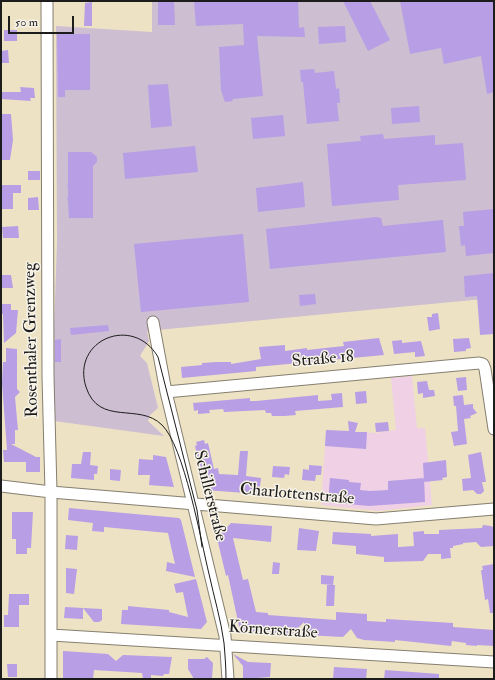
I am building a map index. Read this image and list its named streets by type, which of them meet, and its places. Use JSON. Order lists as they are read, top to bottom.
{
  "streets": {
    "street": [
      "Rosenthaler Grenzweg",
      "Straße 18",
      "Charlottenstraße",
      "Schillerstraße",
      "Körnerstraße"
    ]
  },
  "crossings": [
    ["Rosenthaler Grenzweg", "Charlottenstraße"],
    ["Rosenthaler Grenzweg", "Körnerstraße"],
    ["Straße 18", "Schillerstraße"],
    ["Charlottenstraße", "Schillerstraße"],
    ["Schillerstraße", "Körnerstraße"]
  ],
  "scale_bar": "50 m"
}
